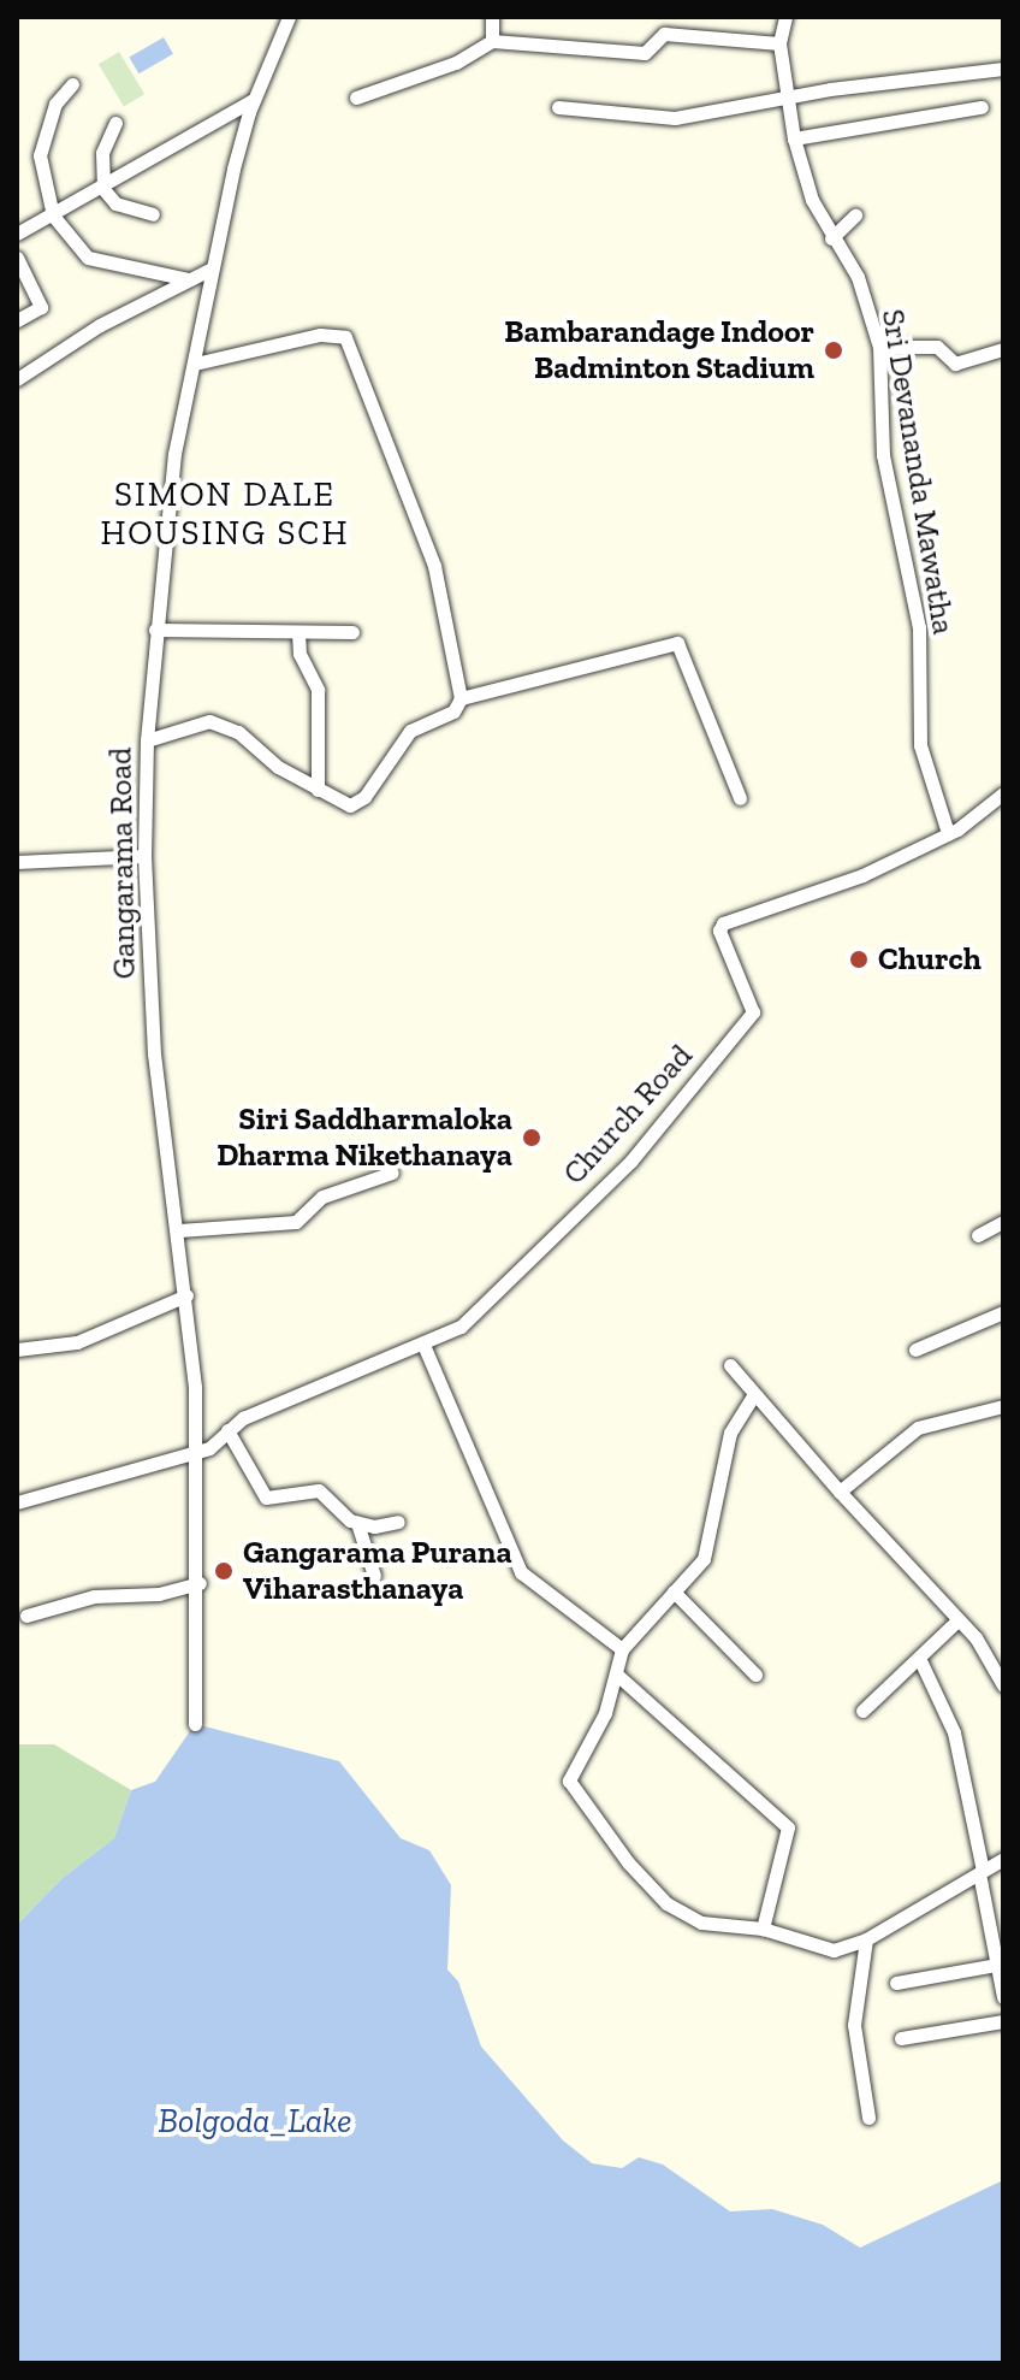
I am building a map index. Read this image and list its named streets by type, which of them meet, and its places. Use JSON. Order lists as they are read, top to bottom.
{
  "streets": {
    "street": ["Sri Devananda Mawatha", "Gangarama Road", "Church Road"]
  },
  "crossings": [
    ["Sri Devananda Mawatha", "Church Road"],
    ["Gangarama Road", "Church Road"]
  ],
  "districts": ["SIMON DALE HOUSING SCH"],
  "water": ["Bolgoda_Lake"],
  "places": [
    "Bambarandage Indoor Badminton Stadium",
    "Church",
    "Siri Saddharmaloka Dharma Nikethanaya",
    "Gangarama Purana Viharasthanaya"
  ]
}
